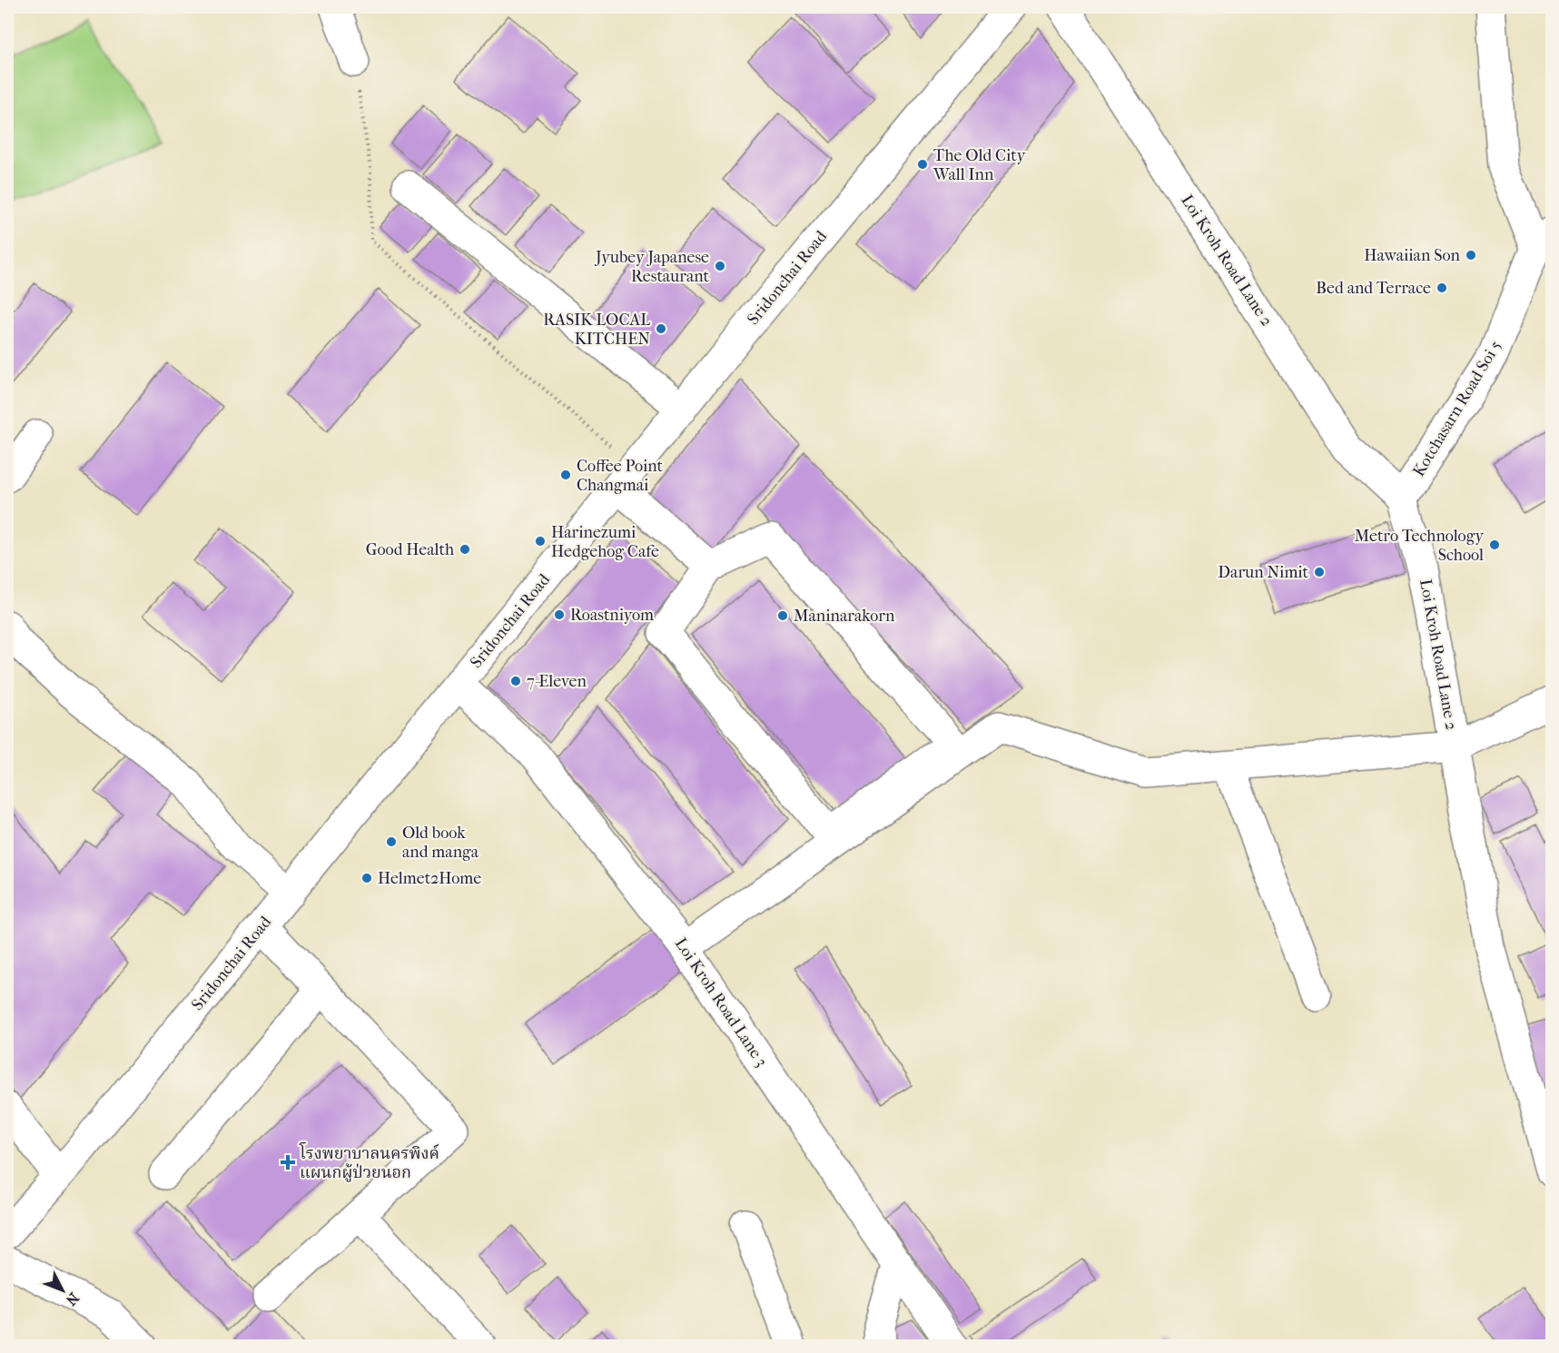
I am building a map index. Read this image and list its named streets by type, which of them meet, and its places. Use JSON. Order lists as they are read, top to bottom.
{
  "streets": {
    "street": [
      "Loi Kroh Road Lane 2",
      "Sridonchai Road",
      "Kotchasarn Road Soi 5",
      "Loi Kroh Road Lane 3"
    ]
  },
  "crossings": [
    ["Loi Kroh Road Lane 2", "Kotchasarn Road Soi 5"],
    ["Sridonchai Road", "Loi Kroh Road Lane 3"]
  ],
  "places": {
    "other": [
      "The Old City Wall Inn",
      "Hawaiian Son",
      "Jyubey Japanese Restaurant",
      "Bed and Terrace",
      "RASIK LOCAL KITCHEN",
      "Coffee Point Changmai",
      "Harinezumi Hedgehog Cafe",
      "Metro Technology School",
      "Good Health",
      "Darun Nimit",
      "Roastniyom",
      "Maninarakorn",
      "7-Eleven",
      "Old book and manga",
      "Helmet2Home"
    ],
    "health": ["โรงพยาบาลนครพิงค์ แผนกผู้ป่วยนอก"]
  },
  "north": "bottom right"
}
